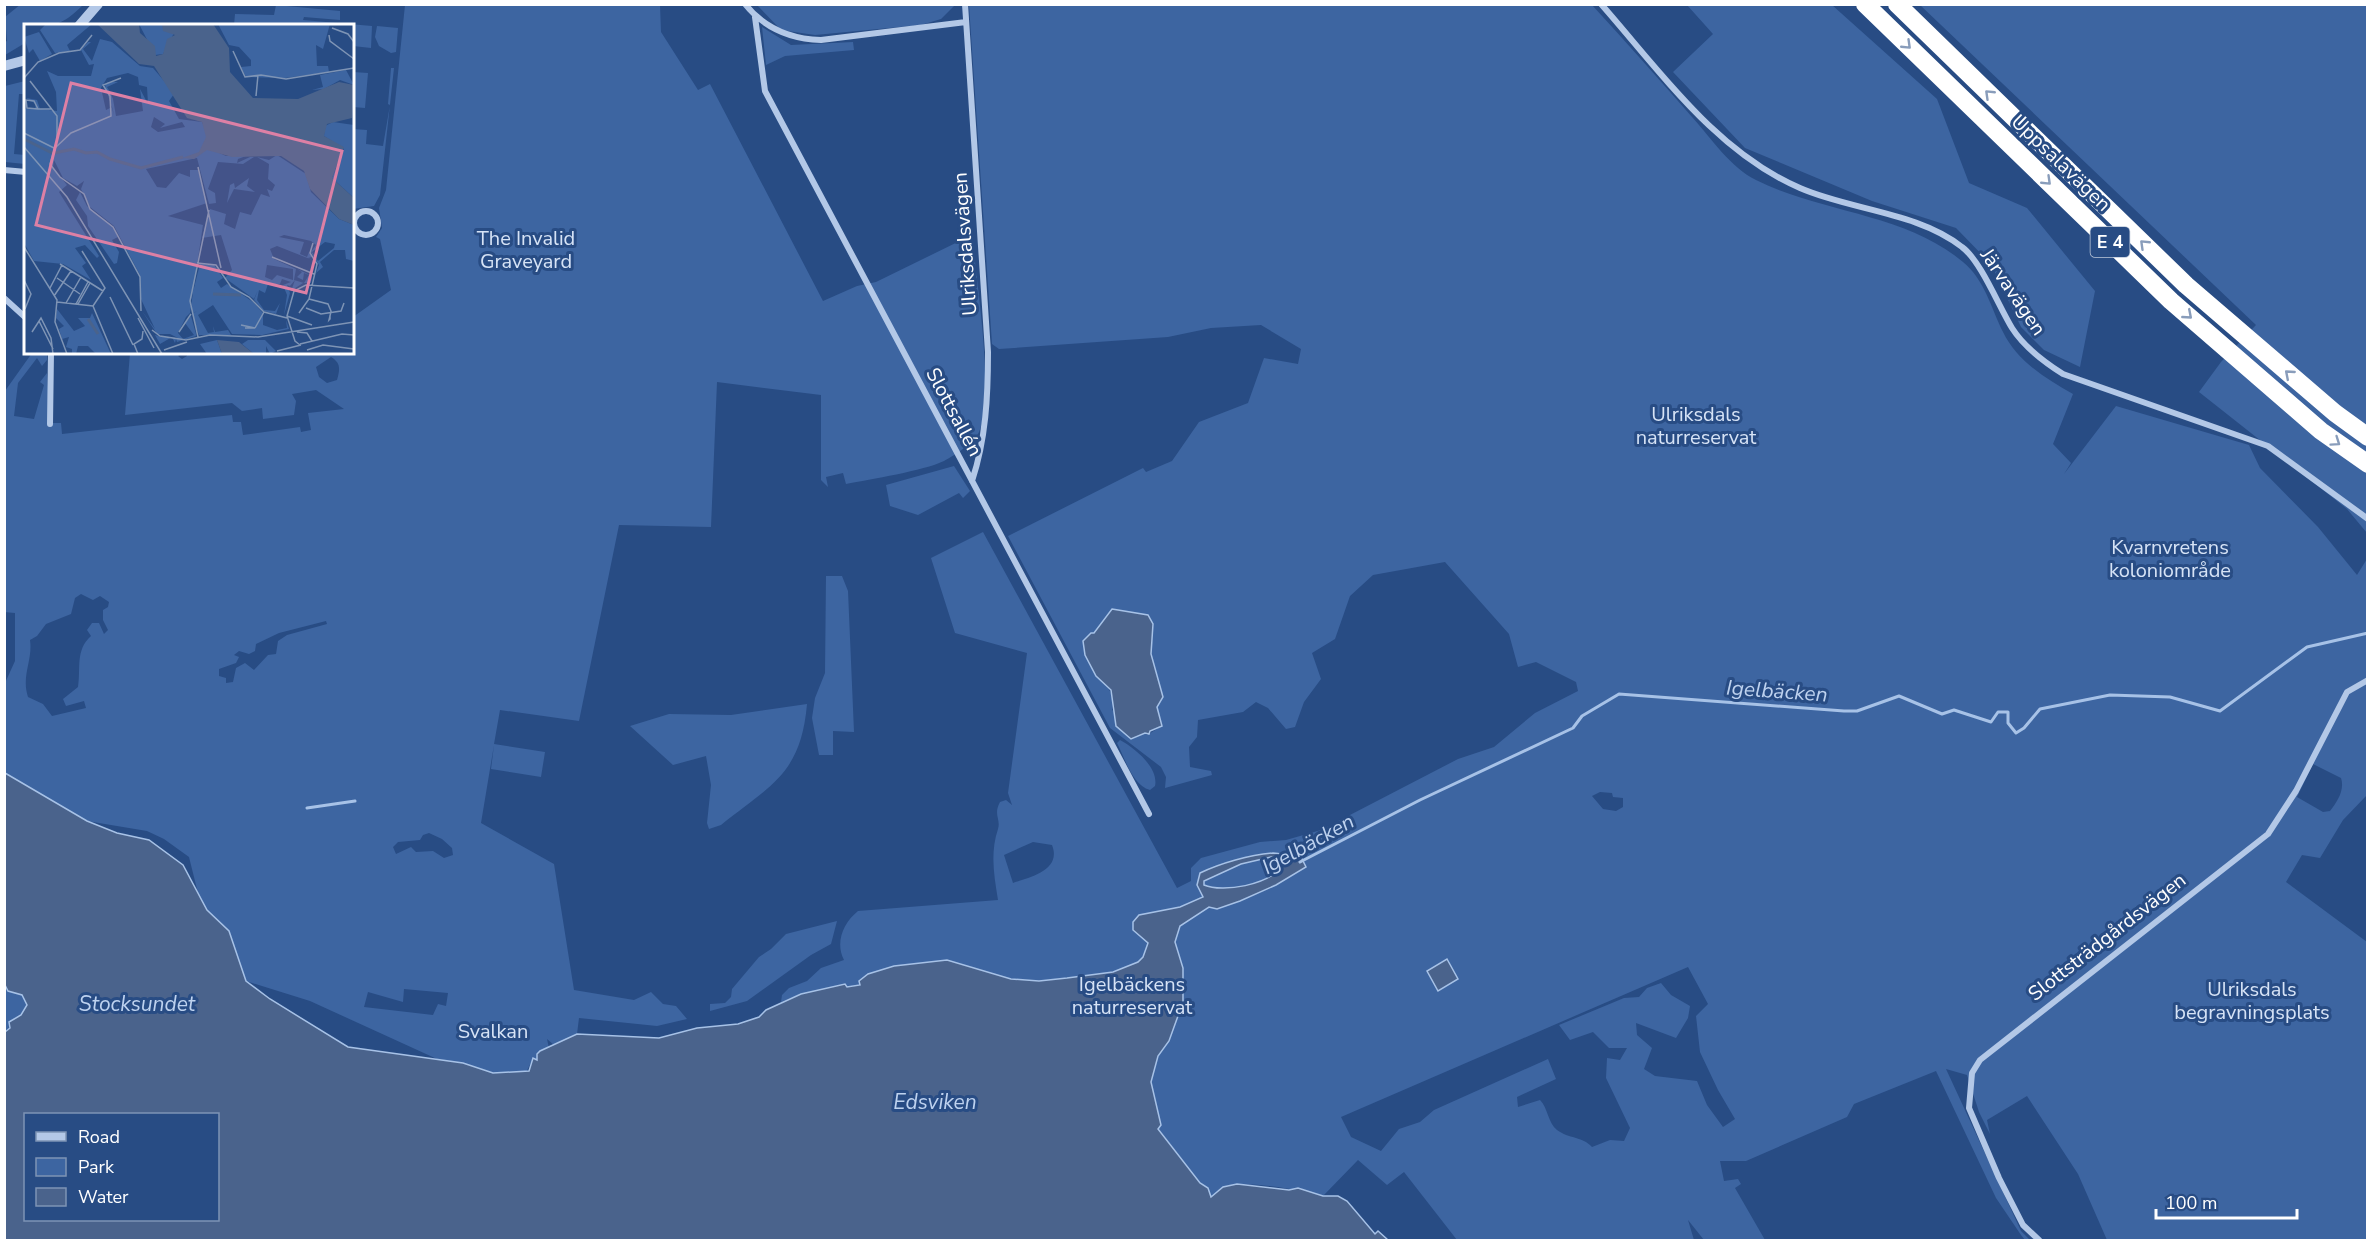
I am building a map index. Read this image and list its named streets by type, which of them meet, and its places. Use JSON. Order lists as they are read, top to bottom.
{
  "streets": {
    "highway": ["Uppsalavägen", "E 4"],
    "street": [
      "Ulriksdalsvägen",
      "Järvavägen",
      "Slottsallén",
      "Slottsträdgårdsvägen"
    ]
  },
  "crossings": [
    ["Ulriksdalsvägen", "Slottsallén"]
  ],
  "water": ["Igelbäcken", "Stocksundet", "Edsviken"],
  "parks": [
    "The Invalid Graveyard",
    "Ulriksdals naturreservat",
    "Kvarnvretens koloniområde",
    "Igelbäckens naturreservat",
    "Ulriksdals begravningsplats",
    "Svalkan"
  ],
  "legend": ["Road", "Park", "Water"],
  "scale_bar": "100 m"
}
